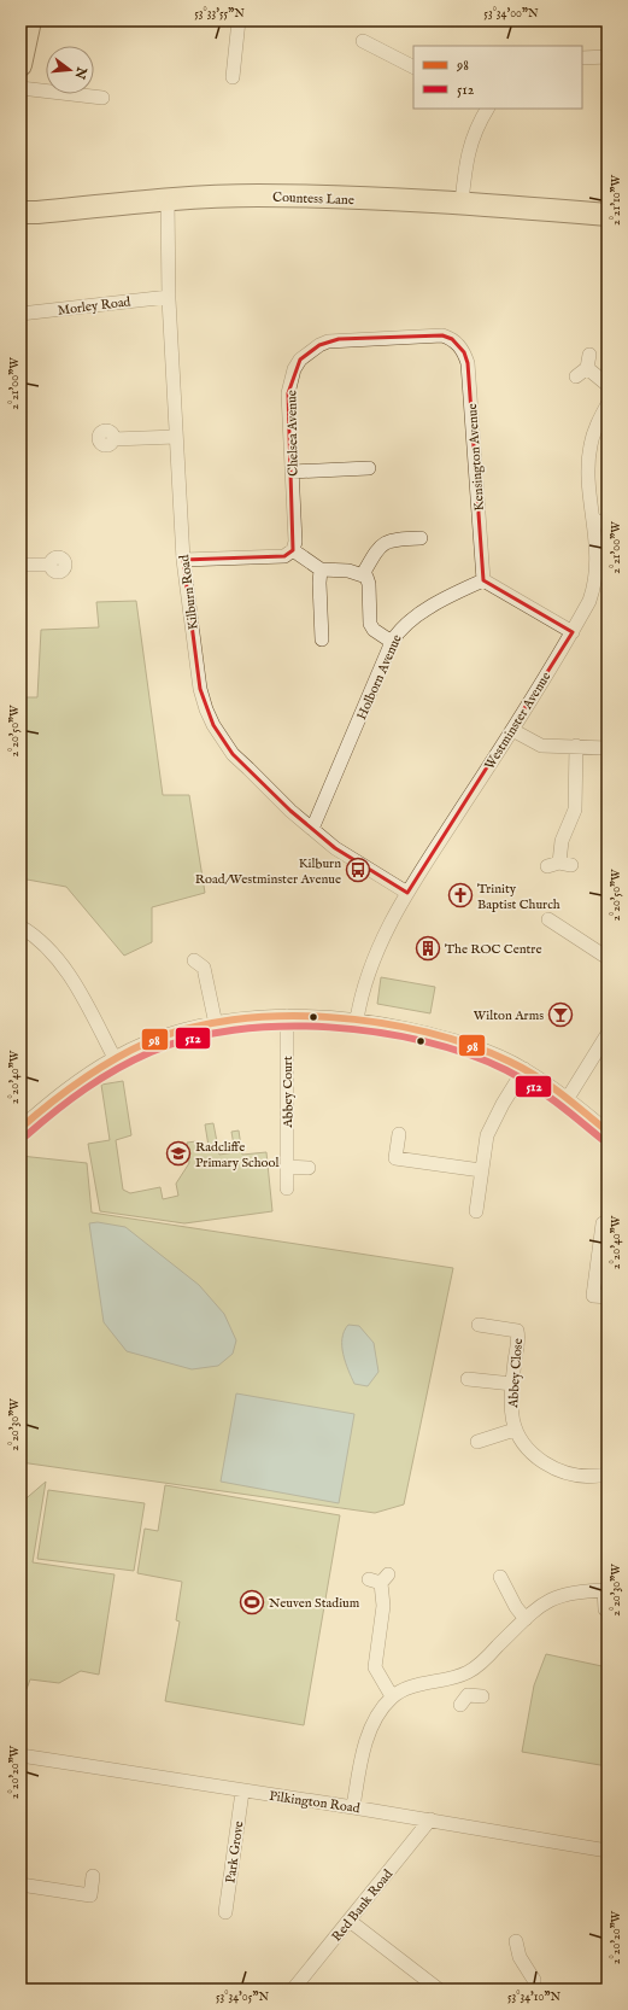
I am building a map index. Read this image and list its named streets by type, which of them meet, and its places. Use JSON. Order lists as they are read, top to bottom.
{
  "streets": {
    "main road": ["Countess Lane"],
    "street": [
      "Morley Road",
      "Chelsea Avenue",
      "Kensington Avenue",
      "Kilburn Road",
      "Holborn Avenue",
      "Westminster Avenue",
      "Abbey Court",
      "Abbey Close",
      "Pilkington Road",
      "Park Grove",
      "Red Bank Road"
    ]
  },
  "crossings": [
    ["Countess Lane", "Kilburn Road"],
    ["Morley Road", "Kilburn Road"],
    ["Chelsea Avenue", "Kensington Avenue"],
    ["Kensington Avenue", "Holborn Avenue"],
    ["Kilburn Road", "Holborn Avenue"],
    ["Kilburn Road", "Westminster Avenue"],
    ["Pilkington Road", "Park Grove"],
    ["Pilkington Road", "Red Bank Road"]
  ],
  "places": {
    "bus stop": ["Kilburn Road/Westminster Avenue"],
    "church": ["Trinity Baptist Church"],
    "building": ["The ROC Centre"],
    "bar": ["Wilton Arms"],
    "school or university": ["Radcliffe Primary School"],
    "sports": ["Neuven Stadium"]
  },
  "lines": ["transit line 98", "transit line 512"],
  "legend": ["98", "512"],
  "north": "right",
  "coordinates": [
    "53°33'55\"N",
    "53°34'00\"N",
    "2°21'10\"W",
    "2°21'00\"W",
    "2°20'50\"W",
    "2°20'40\"W",
    "2°20'30\"W",
    "2°20'20\"W",
    "53°34'05\"N",
    "53°34'10\"N"
  ]
}
